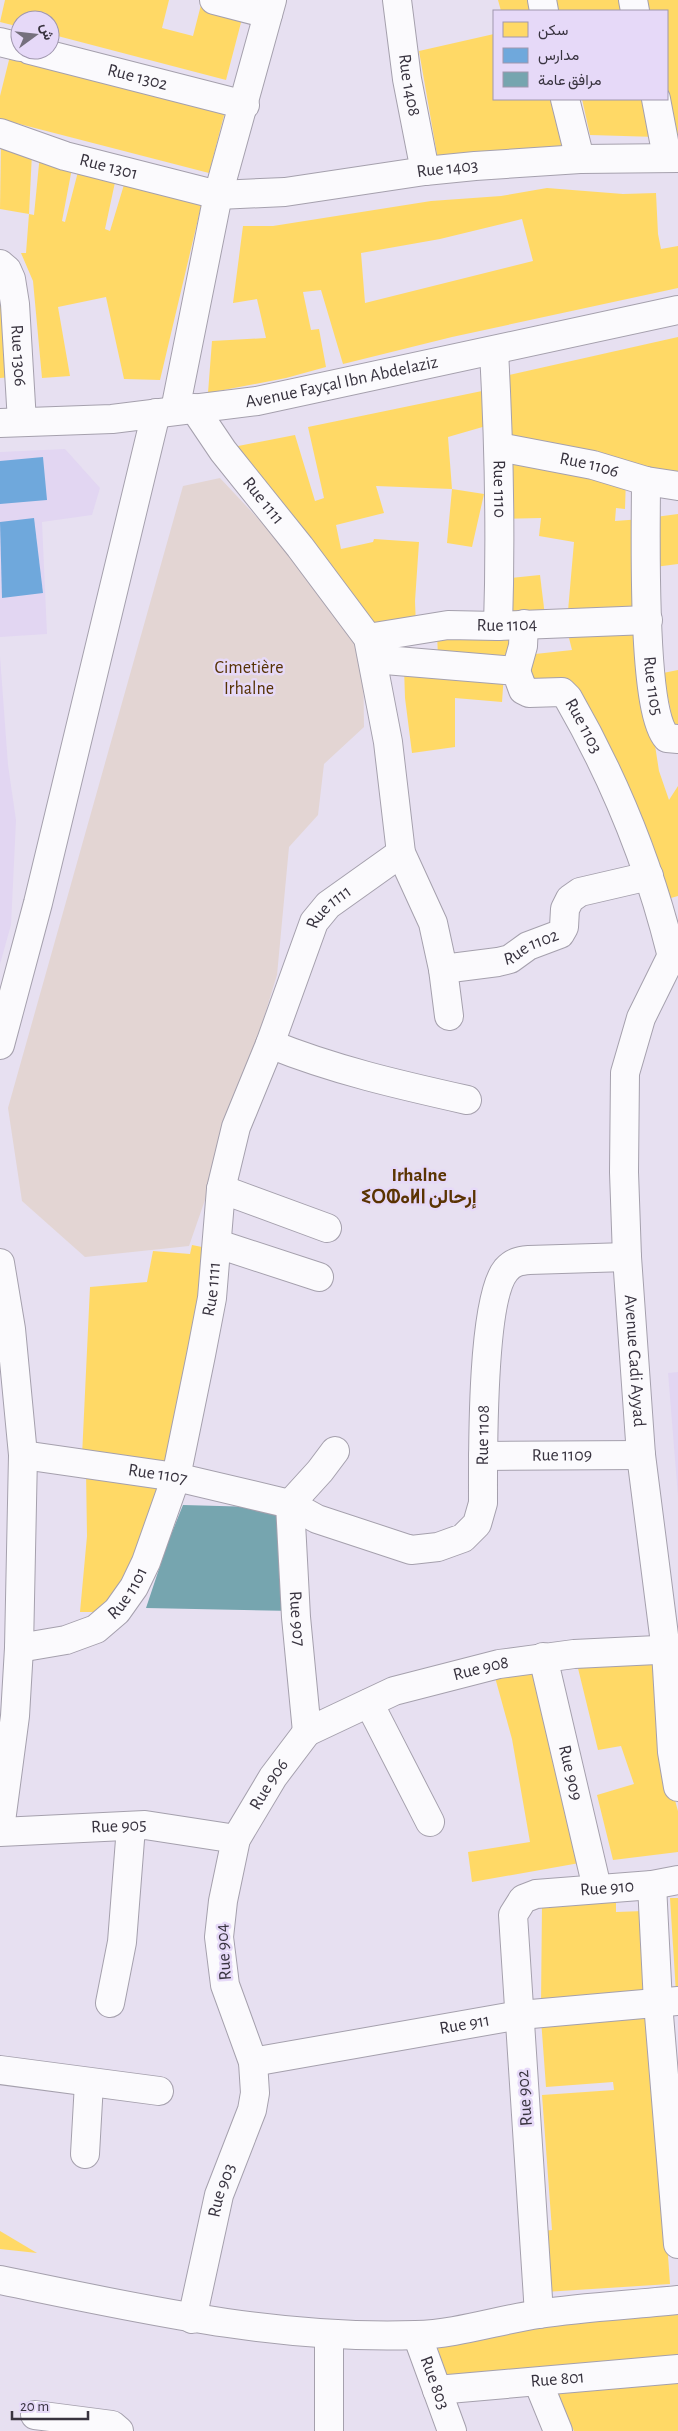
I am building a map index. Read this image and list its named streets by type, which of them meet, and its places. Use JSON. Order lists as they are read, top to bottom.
{
  "streets": {
    "street": [
      "Rue 1302",
      "Rue 1408",
      "Rue 1301",
      "Rue 1403",
      "Rue 1306",
      "Avenue Fayçal Ibn Abdelaziz",
      "Rue 1106",
      "Rue 1110",
      "Rue 1111",
      "Rue 1104",
      "Rue 1105",
      "Rue 1103",
      "Rue 1102",
      "Avenue Cadi Ayyad",
      "Rue 1108",
      "Rue 1109",
      "Rue 1107",
      "Rue 1101",
      "Rue 907",
      "Rue 908",
      "Rue 909",
      "Rue 906",
      "Rue 905",
      "Rue 910",
      "Rue 904",
      "Rue 911",
      "Rue 902",
      "Rue 903",
      "Rue 801",
      "Rue 803"
    ]
  },
  "crossings": [
    ["Rue 1408", "Rue 1403"],
    ["Rue 1301", "Rue 1403"],
    ["Rue 1306", "Avenue Fayçal Ibn Abdelaziz"],
    ["Avenue Fayçal Ibn Abdelaziz", "Rue 1110"],
    ["Avenue Fayçal Ibn Abdelaziz", "Rue 1111"],
    ["Rue 1106", "Rue 1110"],
    ["Rue 1110", "Rue 1104"],
    ["Rue 1110", "Rue 1103"],
    ["Rue 1111", "Rue 1104"],
    ["Rue 1111", "Rue 1107"],
    ["Rue 1111", "Rue 1101"],
    ["Rue 1104", "Rue 1105"],
    ["Rue 1103", "Rue 1102"],
    ["Rue 1103", "Avenue Cadi Ayyad"],
    ["Avenue Cadi Ayyad", "Rue 1108"],
    ["Avenue Cadi Ayyad", "Rue 1109"],
    ["Avenue Cadi Ayyad", "Rue 908"],
    ["Rue 1108", "Rue 1109"],
    ["Rue 1108", "Rue 1107"],
    ["Rue 1108", "Rue 907"],
    ["Rue 1107", "Rue 1101"],
    ["Rue 1107", "Rue 907"],
    ["Rue 907", "Rue 908"],
    ["Rue 907", "Rue 906"],
    ["Rue 908", "Rue 909"],
    ["Rue 908", "Rue 906"],
    ["Rue 909", "Rue 910"],
    ["Rue 906", "Rue 905"],
    ["Rue 906", "Rue 904"],
    ["Rue 905", "Rue 904"],
    ["Rue 910", "Rue 902"],
    ["Rue 904", "Rue 911"],
    ["Rue 904", "Rue 903"],
    ["Rue 911", "Rue 902"],
    ["Rue 911", "Rue 903"],
    ["Rue 801", "Rue 803"]
  ],
  "districts": ["Irhalne ⵉⵔⵀⴰⵍⵏ إرحالن"],
  "parks": ["Cimetière Irhalne"],
  "legend": ["سكن", "مدارس", "مرافق عامة"],
  "scale_bar": "20 m",
  "north": "right"
}
